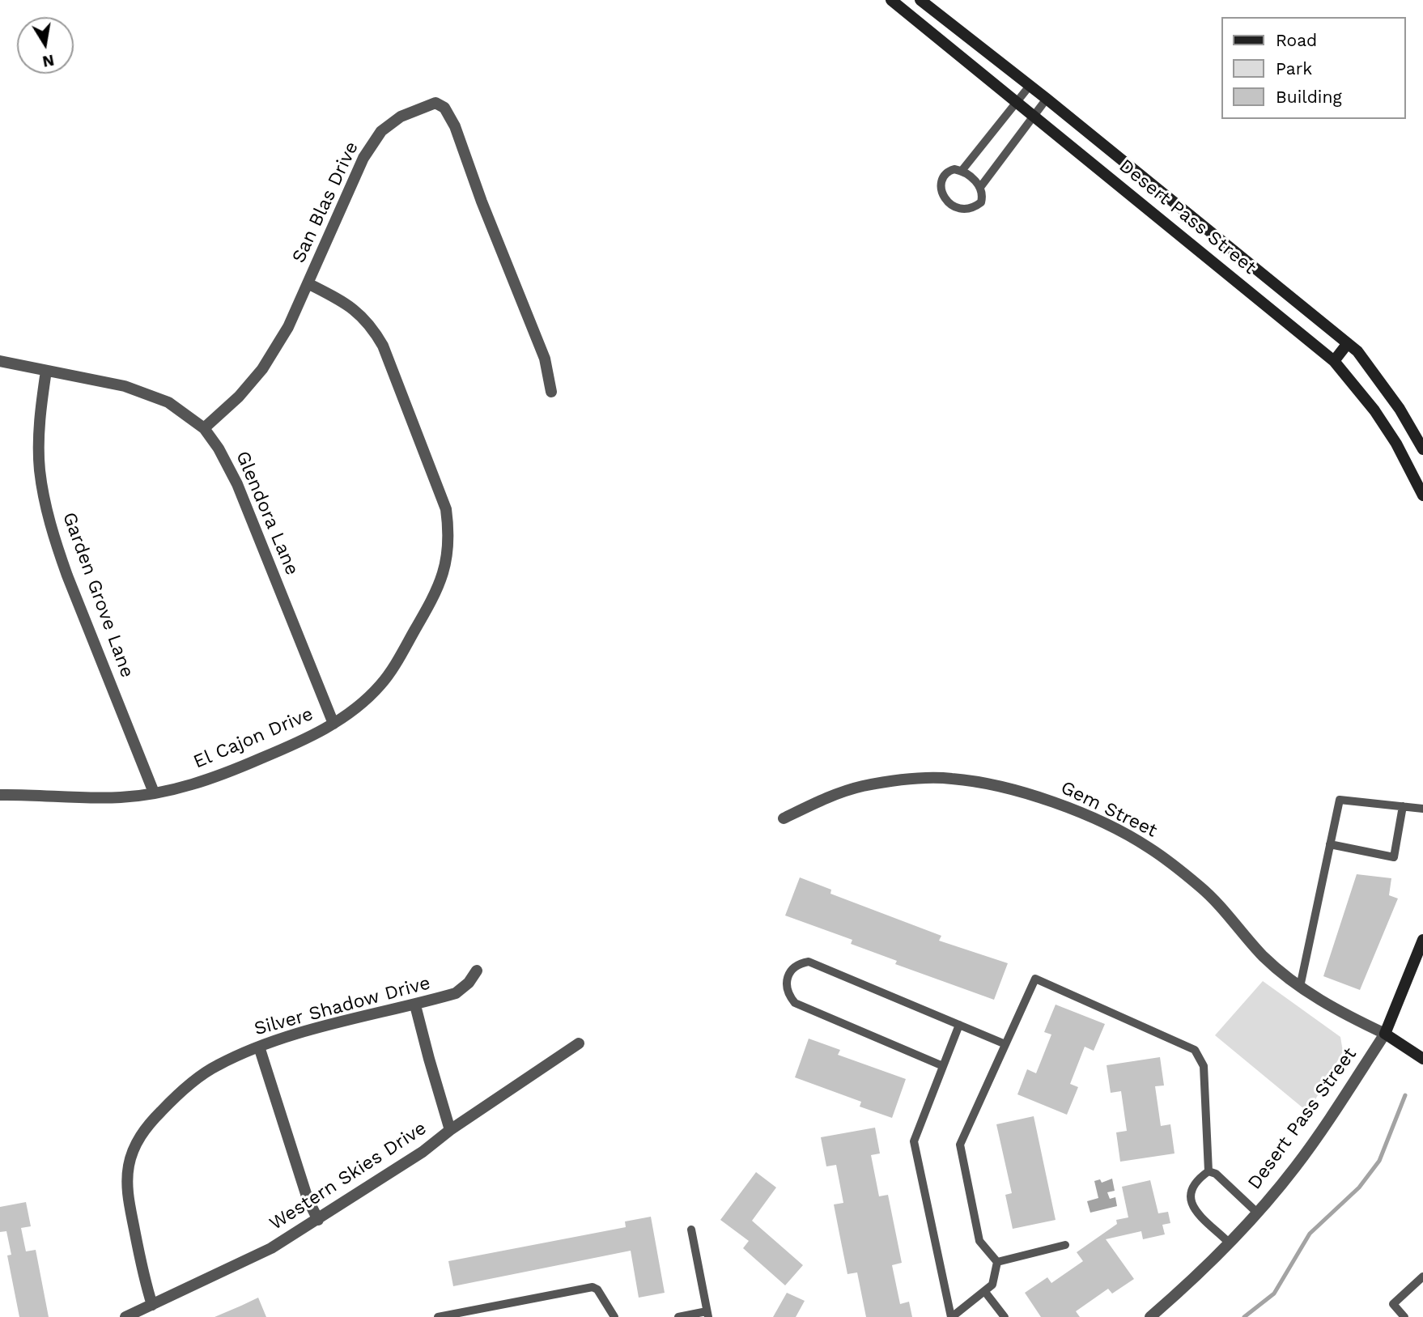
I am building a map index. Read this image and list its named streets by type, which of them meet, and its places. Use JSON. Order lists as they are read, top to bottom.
{
  "streets": {
    "street": [
      "San Blas Drive",
      "Desert Pass Street",
      "Glendora Lane",
      "Garden Grove Lane",
      "El Cajon Drive",
      "Gem Street",
      "Silver Shadow Drive",
      "Western Skies Drive"
    ]
  },
  "crossings": [
    ["San Blas Drive", "Glendora Lane"],
    ["San Blas Drive", "El Cajon Drive"],
    ["Desert Pass Street", "Gem Street"],
    ["Glendora Lane", "Garden Grove Lane"],
    ["Glendora Lane", "El Cajon Drive"],
    ["Garden Grove Lane", "El Cajon Drive"],
    ["Silver Shadow Drive", "Western Skies Drive"]
  ],
  "legend": ["Road", "Park", "Building"],
  "north": "bottom"
}
